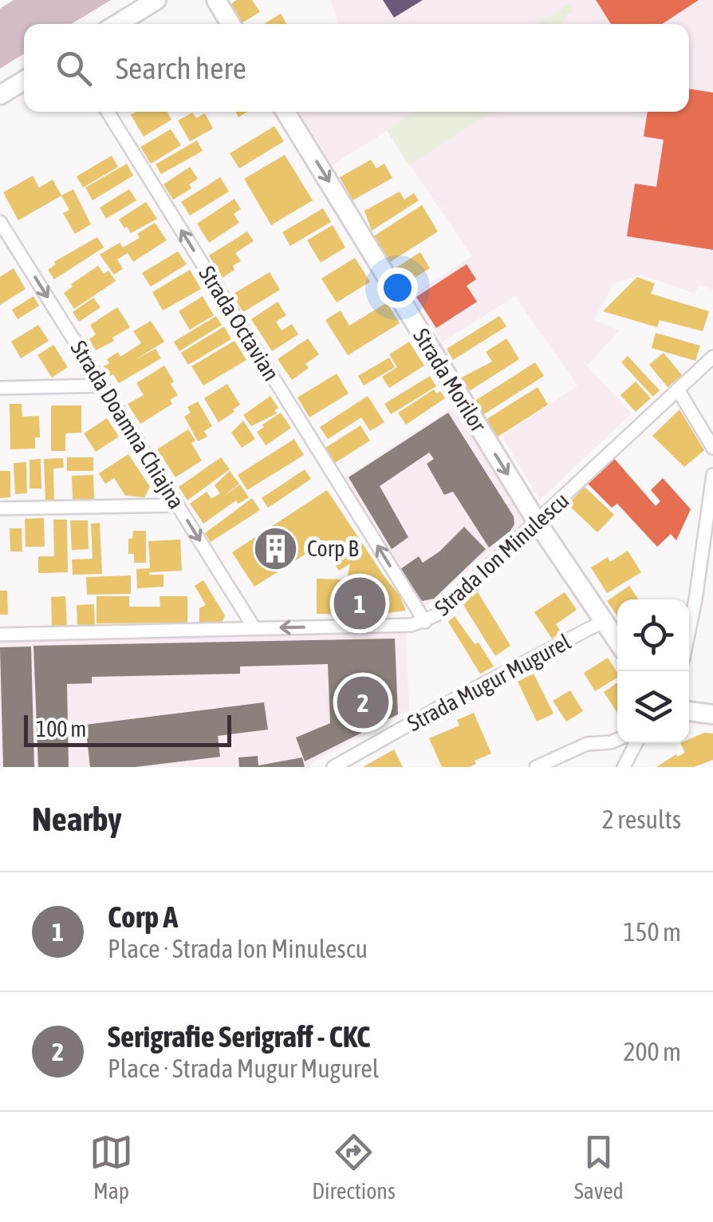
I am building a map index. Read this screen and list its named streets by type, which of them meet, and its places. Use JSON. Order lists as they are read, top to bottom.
{
  "streets": {
    "street": [
      "Strada Octavian",
      "Strada Morilor",
      "Strada Doamna Chiajna",
      "Strada Ion Minulescu",
      "Strada Mugur Mugurel"
    ]
  },
  "crossings": [
    ["Strada Octavian", "Strada Ion Minulescu"],
    ["Strada Morilor", "Strada Ion Minulescu"],
    ["Strada Morilor", "Strada Mugur Mugurel"],
    ["Strada Doamna Chiajna", "Strada Ion Minulescu"]
  ],
  "one_way": ["Strada Octavian", "Strada Morilor", "Strada Doamna Chiajna"],
  "places": {
    "building": ["Corp B"]
  },
  "scale_bar": "100 m",
  "page": {
    "search": "Search here",
    "pins": ["1", "2"],
    "scale": "100 m",
    "heading": ["Nearby", "2 results"],
    "list": [
      {
        "mark": "1",
        "name": "Corp A",
        "note": "Place · Strada Ion Minulescu",
        "value": "150 m"
      },
      {
        "mark": "2",
        "name": "Serigrafie Serigraff - CKC",
        "note": "Place · Strada Mugur Mugurel",
        "value": "200 m"
      }
    ],
    "nav": ["Map", "Directions", "Saved"]
  }
}
